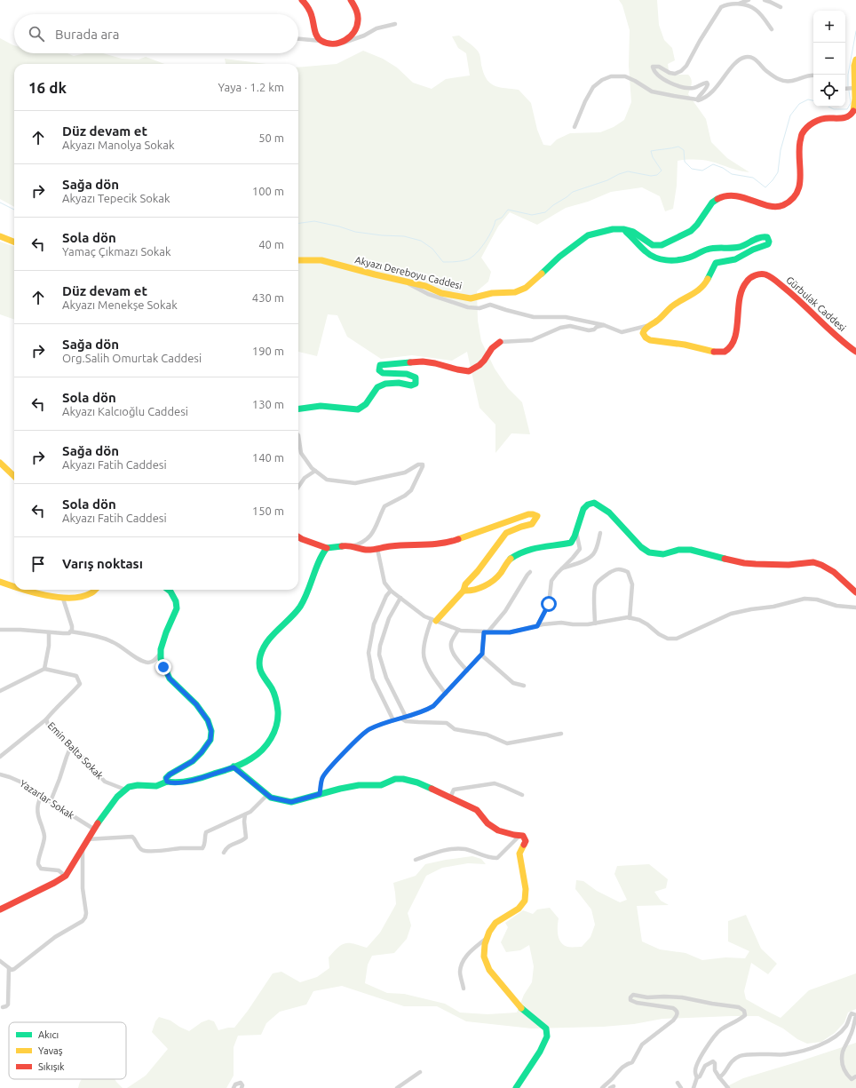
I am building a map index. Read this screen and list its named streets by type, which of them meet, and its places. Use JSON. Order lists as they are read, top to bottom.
{
  "streets": {
    "street": [
      "Akyazı Dereboyu Caddesi",
      "Gürbulak Caddesi",
      "Emin Balta Sokak",
      "Yazarlar Sokak"
    ]
  },
  "legend": ["Akıcı", "Yavaş", "Sıkışık"],
  "page": {
    "map_buttons": ["+", "−"],
    "search": "Burada ara",
    "heading": ["16 dk", "Yaya · 1.2 km"],
    "list": [
      ["Düz devam et", "Akyazı Manolya Sokak", "50 m"],
      ["Sağa dön", "Akyazı Tepecik Sokak", "100 m"],
      ["Sola dön", "Yamaç Çıkmazı Sokak", "40 m"],
      ["Düz devam et", "Akyazı Menekşe Sokak", "430 m"],
      ["Sağa dön", "Org.Salih Omurtak Caddesi", "190 m"],
      ["Sola dön", "Akyazı Kalcıoğlu Caddesi", "130 m"],
      ["Sağa dön", "Akyazı Fatih Caddesi", "140 m"],
      ["Sola dön", "Akyazı Fatih Caddesi", "150 m"],
      "Varış noktası"
    ]
  }
}
